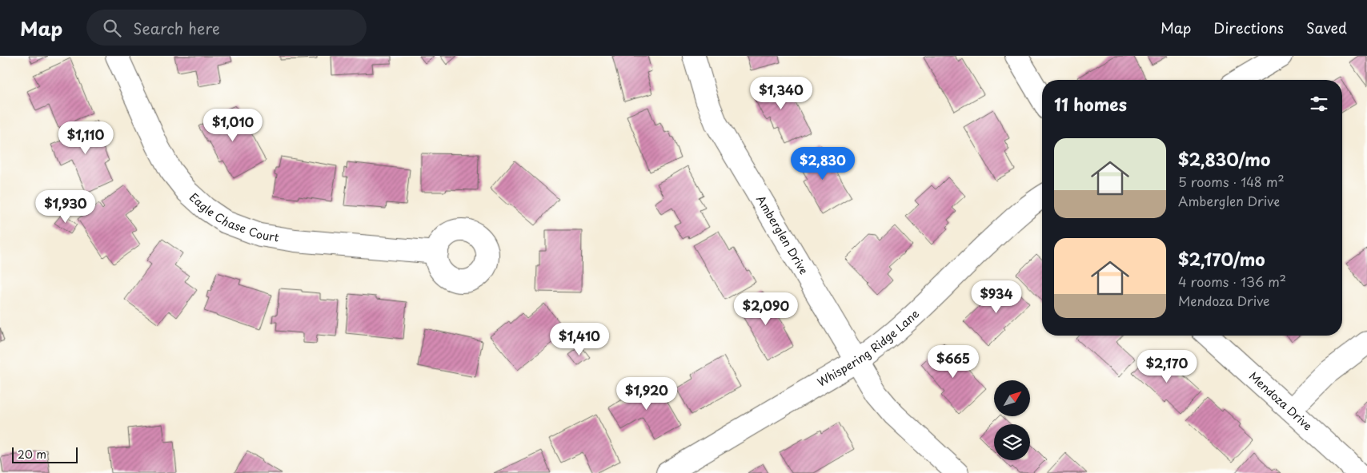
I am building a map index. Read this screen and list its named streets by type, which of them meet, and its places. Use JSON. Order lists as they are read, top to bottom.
{
  "streets": {
    "street": [
      "Eagle Chase Court",
      "Amberglen Drive",
      "Whispering Ridge Lane",
      "Mendoza Drive"
    ]
  },
  "crossings": [
    ["Amberglen Drive", "Whispering Ridge Lane"]
  ],
  "scale_bar": "20 m",
  "north": "top right",
  "page": {
    "header": "Map",
    "search": "Search here",
    "nav": ["Map", "Directions", "Saved"],
    "price": [
      "$1,340",
      "$1,010",
      "$1,110",
      "$2,830",
      "$1,930",
      "$934",
      "$2,090",
      "$1,410",
      "$665",
      "$2,170",
      "$1,920"
    ],
    "heading": "11 homes",
    "list": [
      {
        "name": "$2,830/mo",
        "note": "5 rooms · 148 m² · Amberglen Drive"
      },
      {
        "name": "$2,170/mo",
        "note": "4 rooms · 136 m² · Mendoza Drive"
      }
    ],
    "scale": "20 m"
  }
}
